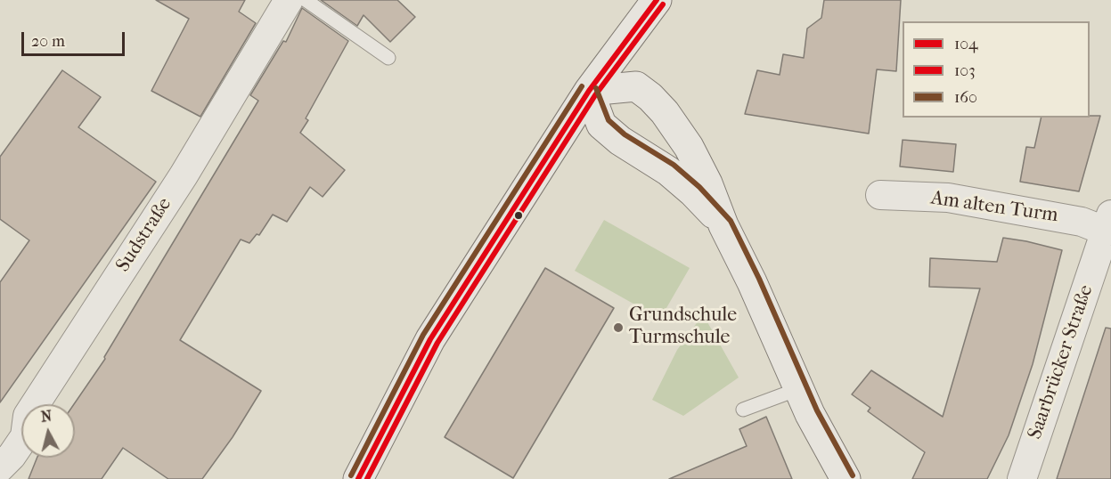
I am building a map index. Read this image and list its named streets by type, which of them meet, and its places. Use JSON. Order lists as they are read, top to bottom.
{
  "streets": {
    "street": ["Am alten Turm", "Sudstraße", "Saarbrücker Straße"]
  },
  "crossings": [
    ["Am alten Turm", "Saarbrücker Straße"]
  ],
  "places": ["Grundschule Turmschule"],
  "lines": ["transit line 104", "transit line 103", "transit line 160"],
  "legend": ["104", "103", "160"],
  "scale_bar": "20 m",
  "north": "top"
}
